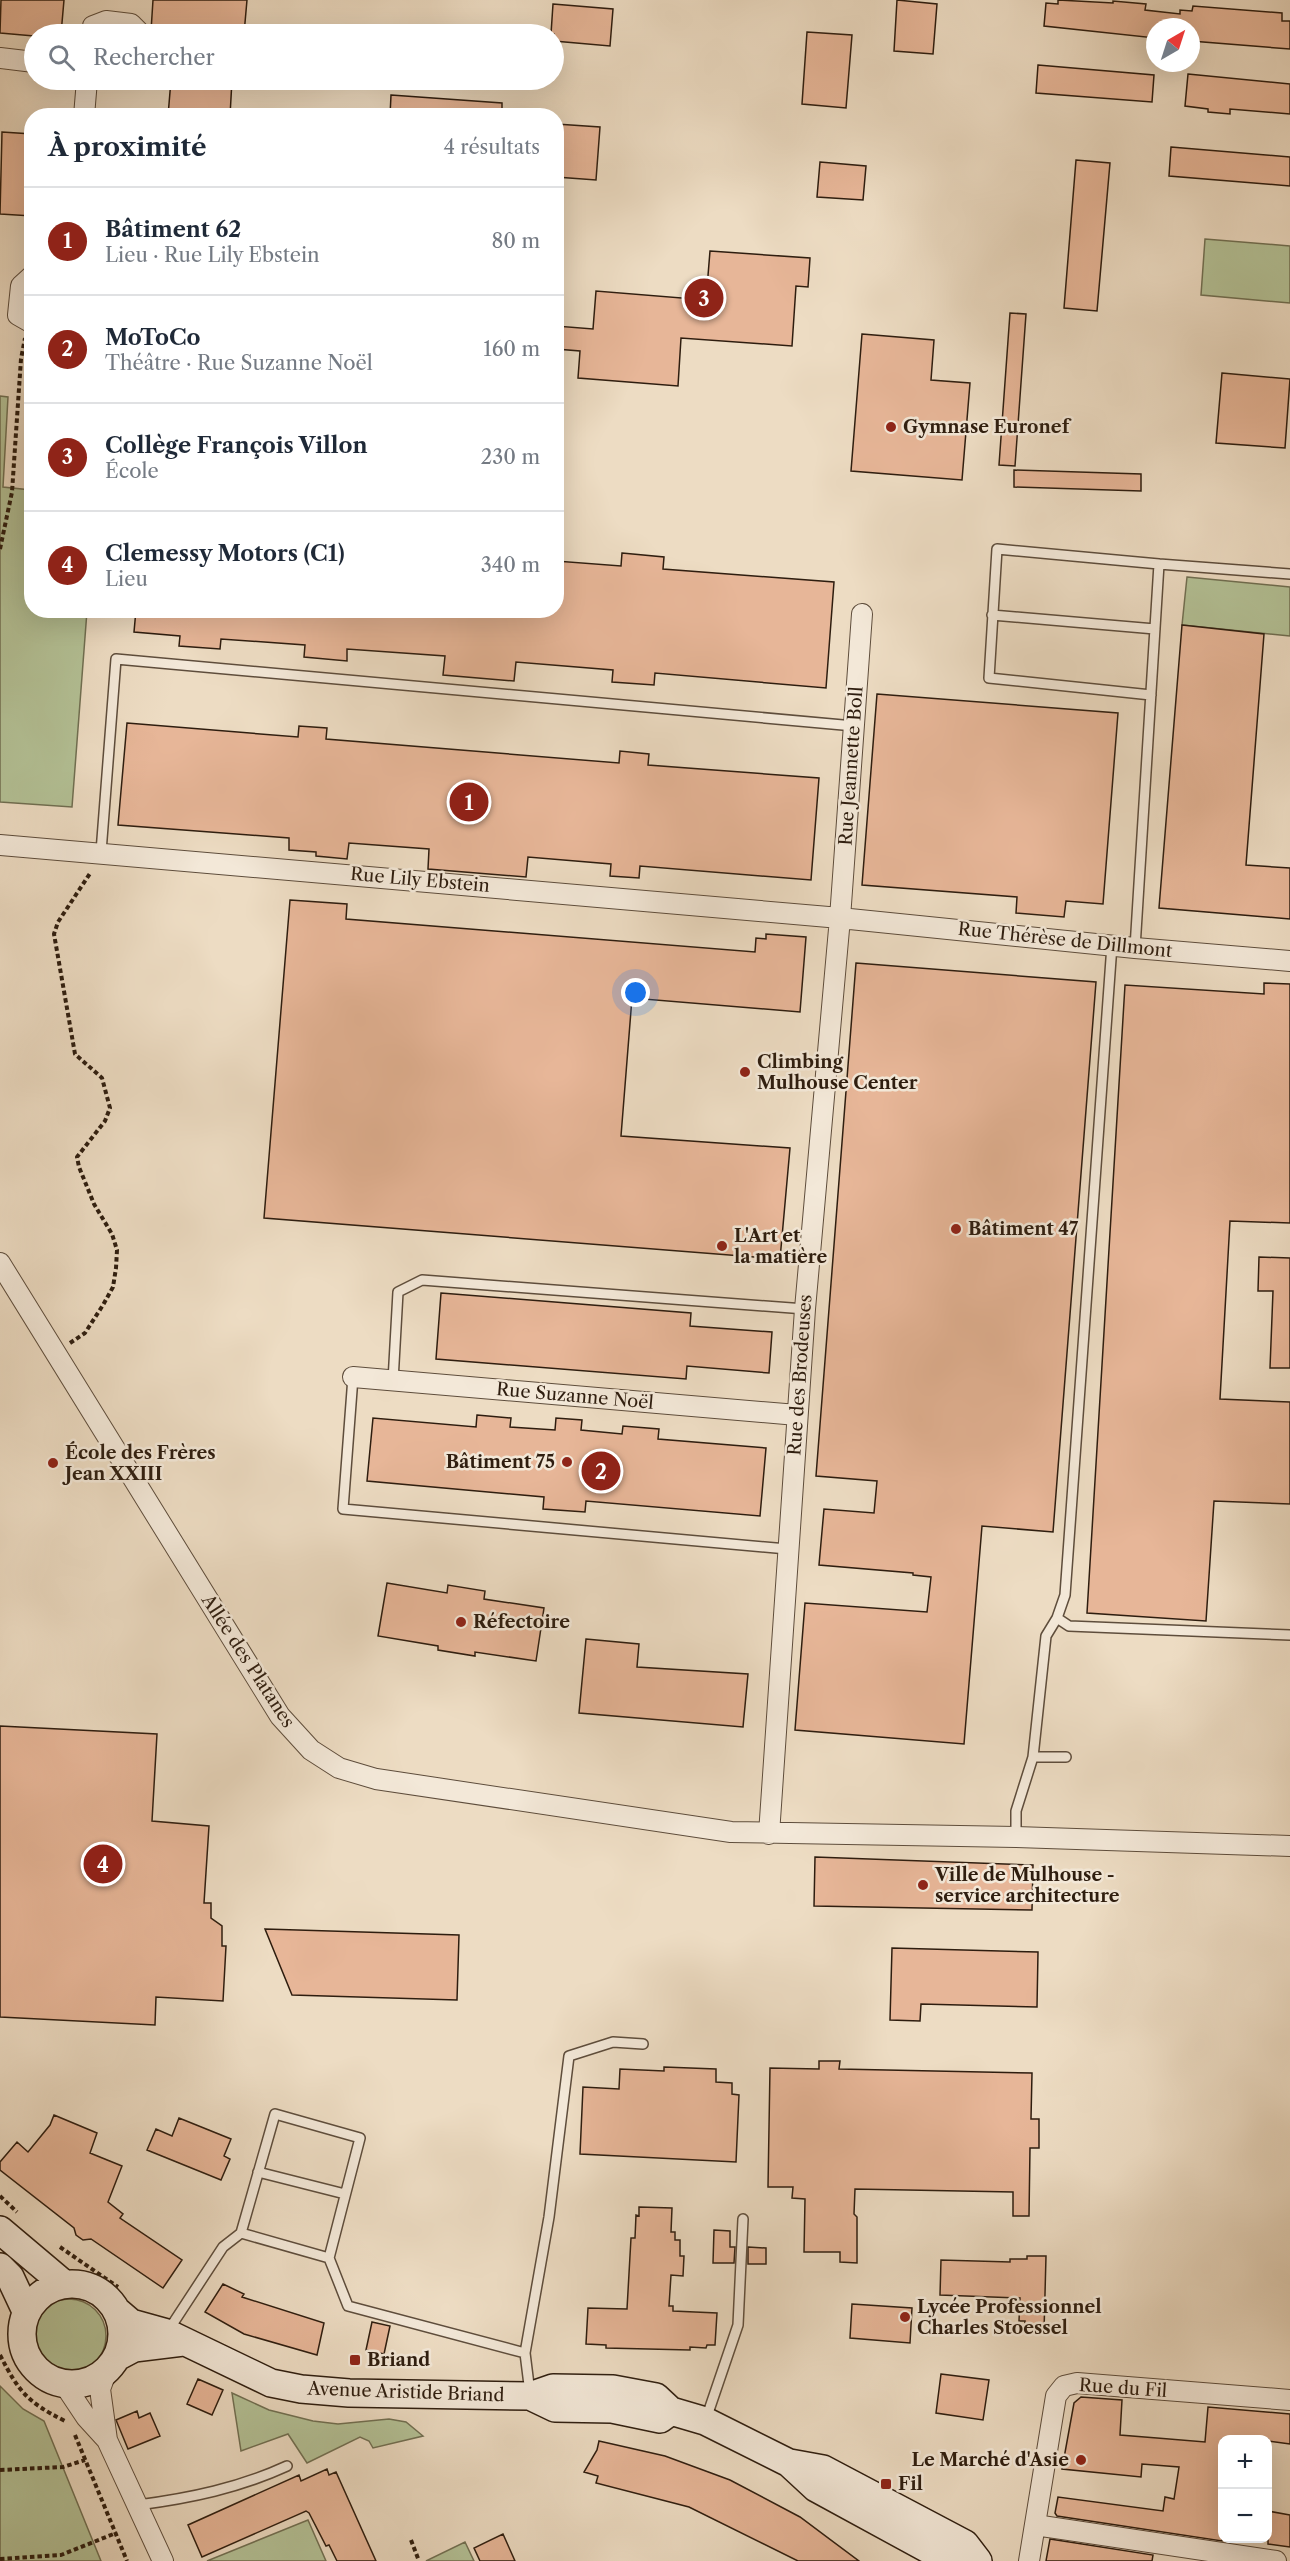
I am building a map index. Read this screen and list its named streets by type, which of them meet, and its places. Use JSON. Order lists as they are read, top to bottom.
{
  "streets": {
    "main road": ["Avenue Aristide Briand"],
    "street": [
      "Rue Jeannette Boll",
      "Rue Lily Ebstein",
      "Rue Thérèse de Dillmont",
      "Rue des Brodeuses",
      "Rue Suzanne Noël",
      "Allée des Platanes",
      "Rue du Fil"
    ]
  },
  "crossings": [
    ["Rue Jeannette Boll", "Rue Lily Ebstein"],
    ["Rue Jeannette Boll", "Rue Thérèse de Dillmont"],
    ["Rue Jeannette Boll", "Rue des Brodeuses"],
    ["Rue Lily Ebstein", "Rue Thérèse de Dillmont"],
    ["Rue Lily Ebstein", "Rue des Brodeuses"],
    ["Rue Thérèse de Dillmont", "Rue des Brodeuses"],
    ["Rue des Brodeuses", "Rue Suzanne Noël"],
    ["Rue des Brodeuses", "Allée des Platanes"]
  ],
  "places": {
    "other": [
      "Gymnase Euronef",
      "Climbing Mulhouse Center",
      "Bâtiment 47",
      "L'Art et la matière",
      "Bâtiment 75",
      "École des Frères Jean XXIII",
      "Réfectoire",
      "Ville de Mulhouse - service architecture",
      "Lycée Professionnel Charles Stoessel",
      "Le Marché d'Asie"
    ],
    "transit": ["Briand", "Fil"]
  },
  "north": "top right",
  "page": {
    "search": "Rechercher",
    "heading": ["À proximité", "4 résultats"],
    "list": [
      {
        "mark": "1",
        "name": "Bâtiment 62",
        "note": "Lieu · Rue Lily Ebstein",
        "value": "80 m"
      },
      {
        "mark": "2",
        "name": "MoToCo",
        "note": "Théâtre · Rue Suzanne Noël",
        "value": "160 m"
      },
      {
        "mark": "3",
        "name": "Collège François Villon",
        "note": "École",
        "value": "230 m"
      },
      {
        "mark": "4",
        "name": "Clemessy Motors (C1)",
        "note": "Lieu",
        "value": "340 m"
      }
    ],
    "pins": [
      "3",
      "1",
      "2",
      "4"
    ],
    "map_buttons": ["+", "−"]
  }
}
